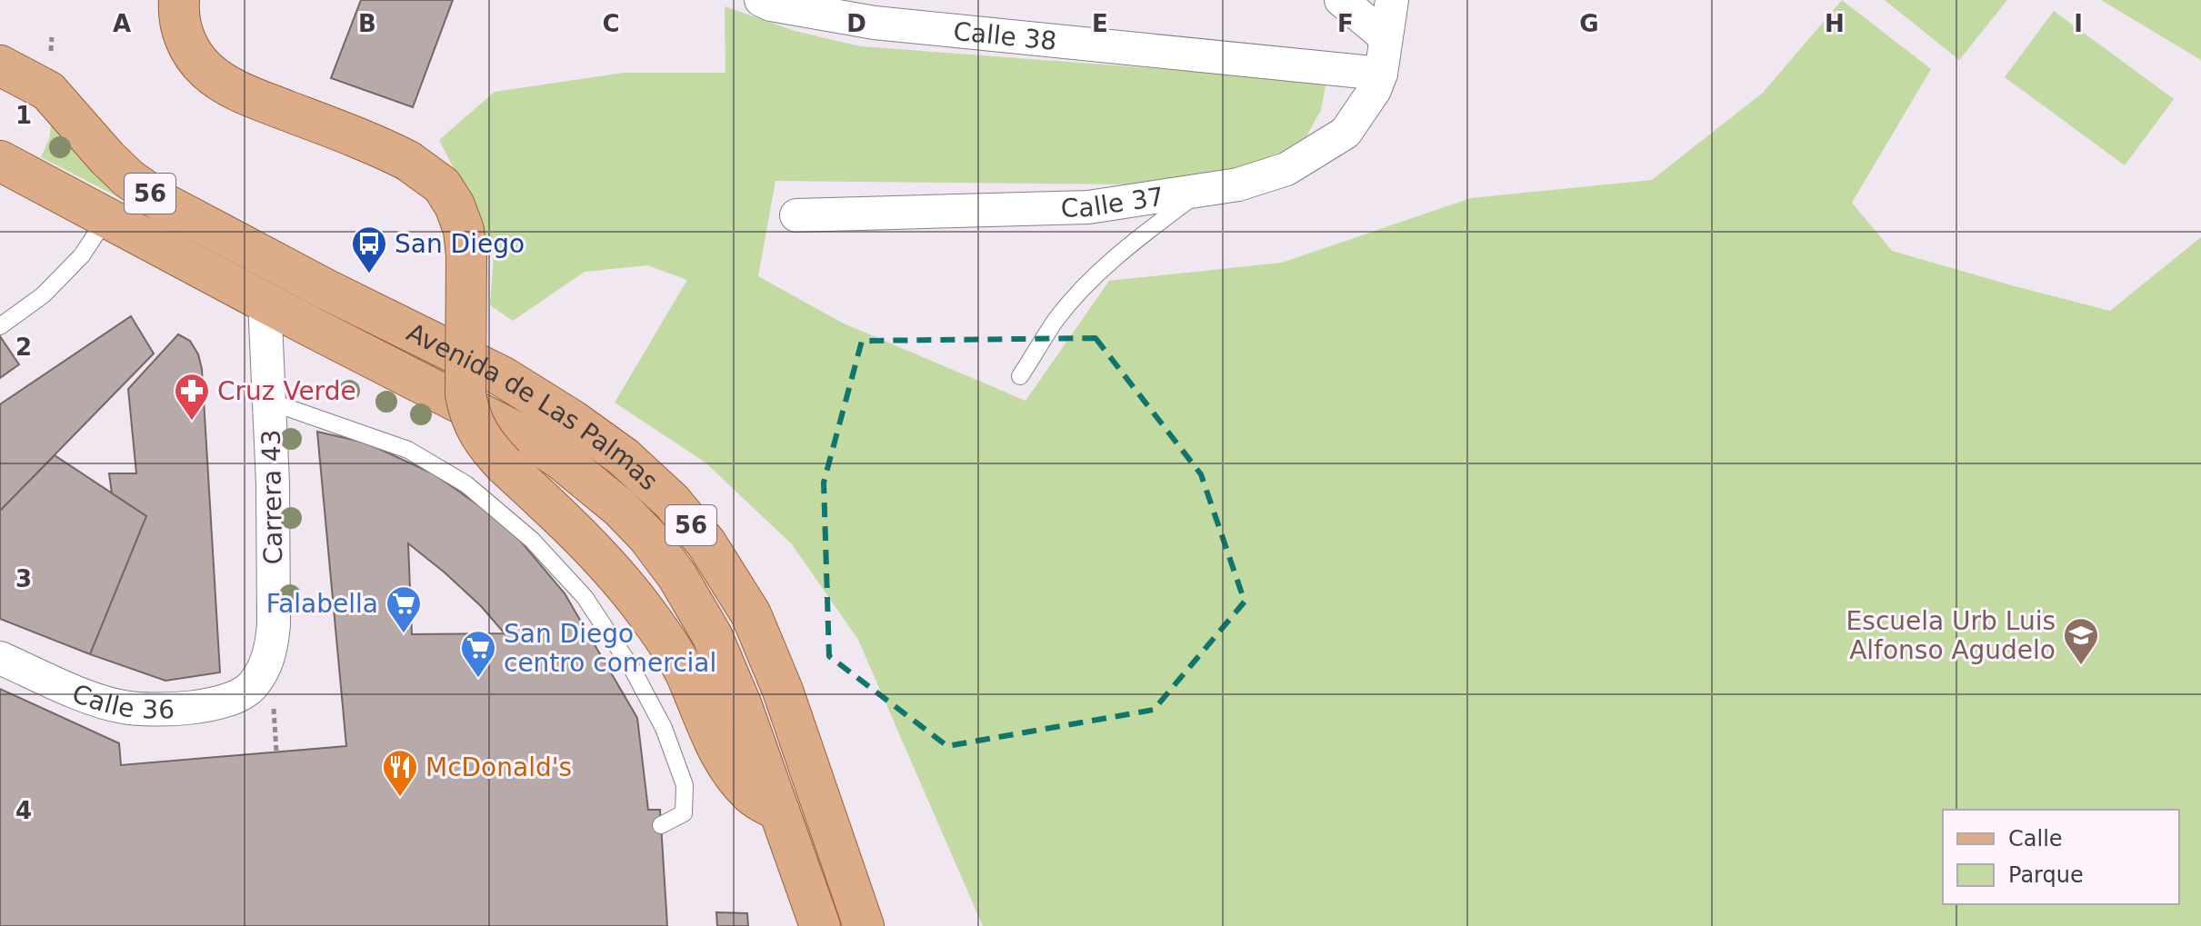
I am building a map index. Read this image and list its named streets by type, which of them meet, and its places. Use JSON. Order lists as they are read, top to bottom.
{
  "streets": {
    "main road": ["56", "Avenida de Las Palmas"],
    "street": [
      "Calle 38",
      "Calle 37",
      "Carrera 43",
      "Calle 36"
    ]
  },
  "crossings": [
    ["Calle 38", "Calle 37"],
    ["Avenida de Las Palmas", "Carrera 43"],
    ["Carrera 43", "Calle 36"]
  ],
  "places": {
    "bus stop": ["San Diego"],
    "pharmacy": ["Cruz Verde"],
    "supermarket": ["Falabella", "San Diego centro comercial"],
    "school or university": ["Escuela Urb Luis Alfonso Agudelo"],
    "restaurant": ["McDonald's"]
  },
  "legend": ["Calle", "Parque"],
  "grid": {
    "columns": [
      "A",
      "B",
      "C",
      "D",
      "E",
      "F",
      "G",
      "H",
      "I"
    ],
    "rows": [
      "1",
      "2",
      "3",
      "4"
    ]
  }
}
